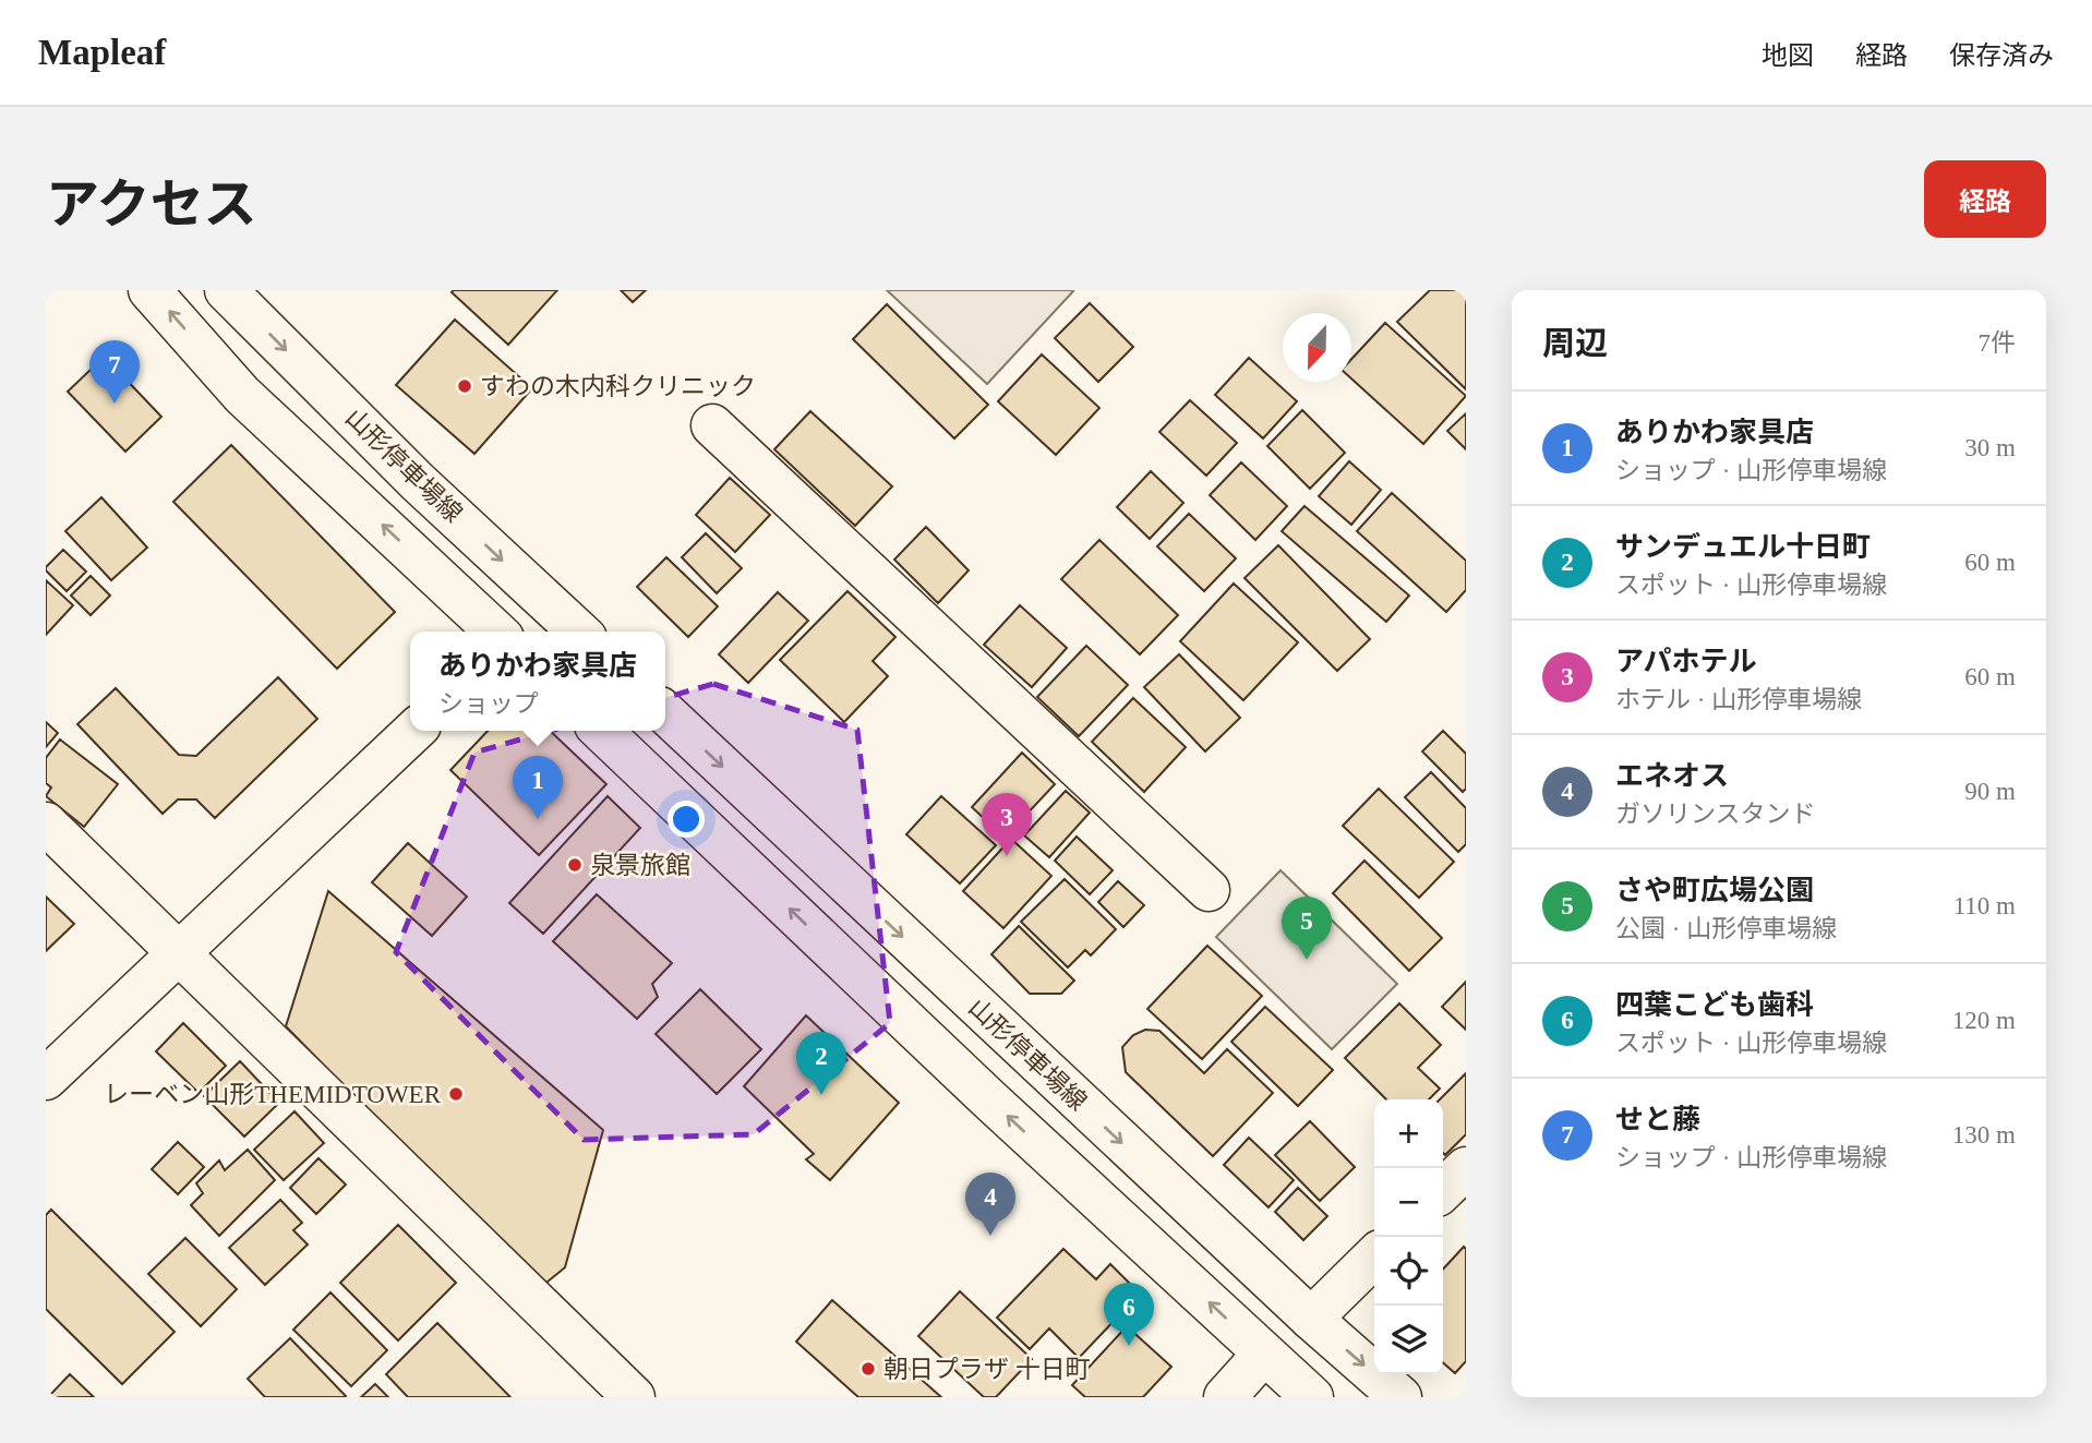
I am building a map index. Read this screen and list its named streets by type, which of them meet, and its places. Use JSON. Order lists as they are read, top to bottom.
{
  "streets": {
    "main road": ["山形停車場線"]
  },
  "places": [
    "すわの木内科クリニック",
    "泉景旅館",
    "レーベン山形THEMIDTOWER",
    "朝日プラザ 十日町"
  ],
  "north": "bottom",
  "page": {
    "header": "Mapleaf",
    "nav": ["地図", "経路", "保存済み"],
    "title": "アクセス",
    "buttons": "経路",
    "heading": ["周辺", "7件"],
    "pins": [
      "7",
      "1",
      "3",
      "5",
      "2",
      "4",
      "6"
    ],
    "list": [
      {
        "mark": "1",
        "name": "ありかわ家具店",
        "note": "ショップ · 山形停車場線",
        "value": "30 m"
      },
      {
        "mark": "2",
        "name": "サンデュエル十日町",
        "note": "スポット · 山形停車場線",
        "value": "60 m"
      },
      {
        "mark": "3",
        "name": "アパホテル",
        "note": "ホテル · 山形停車場線",
        "value": "60 m"
      },
      {
        "mark": "4",
        "name": "エネオス",
        "note": "ガソリンスタンド",
        "value": "90 m"
      },
      {
        "mark": "5",
        "name": "さや町広場公園",
        "note": "公園 · 山形停車場線",
        "value": "110 m"
      },
      {
        "mark": "6",
        "name": "四葉こども歯科",
        "note": "スポット · 山形停車場線",
        "value": "120 m"
      },
      {
        "mark": "7",
        "name": "せと藤",
        "note": "ショップ · 山形停車場線",
        "value": "130 m"
      }
    ],
    "popup": ["ありかわ家具店", "ショップ"],
    "map_buttons": ["+", "−"]
  }
}
